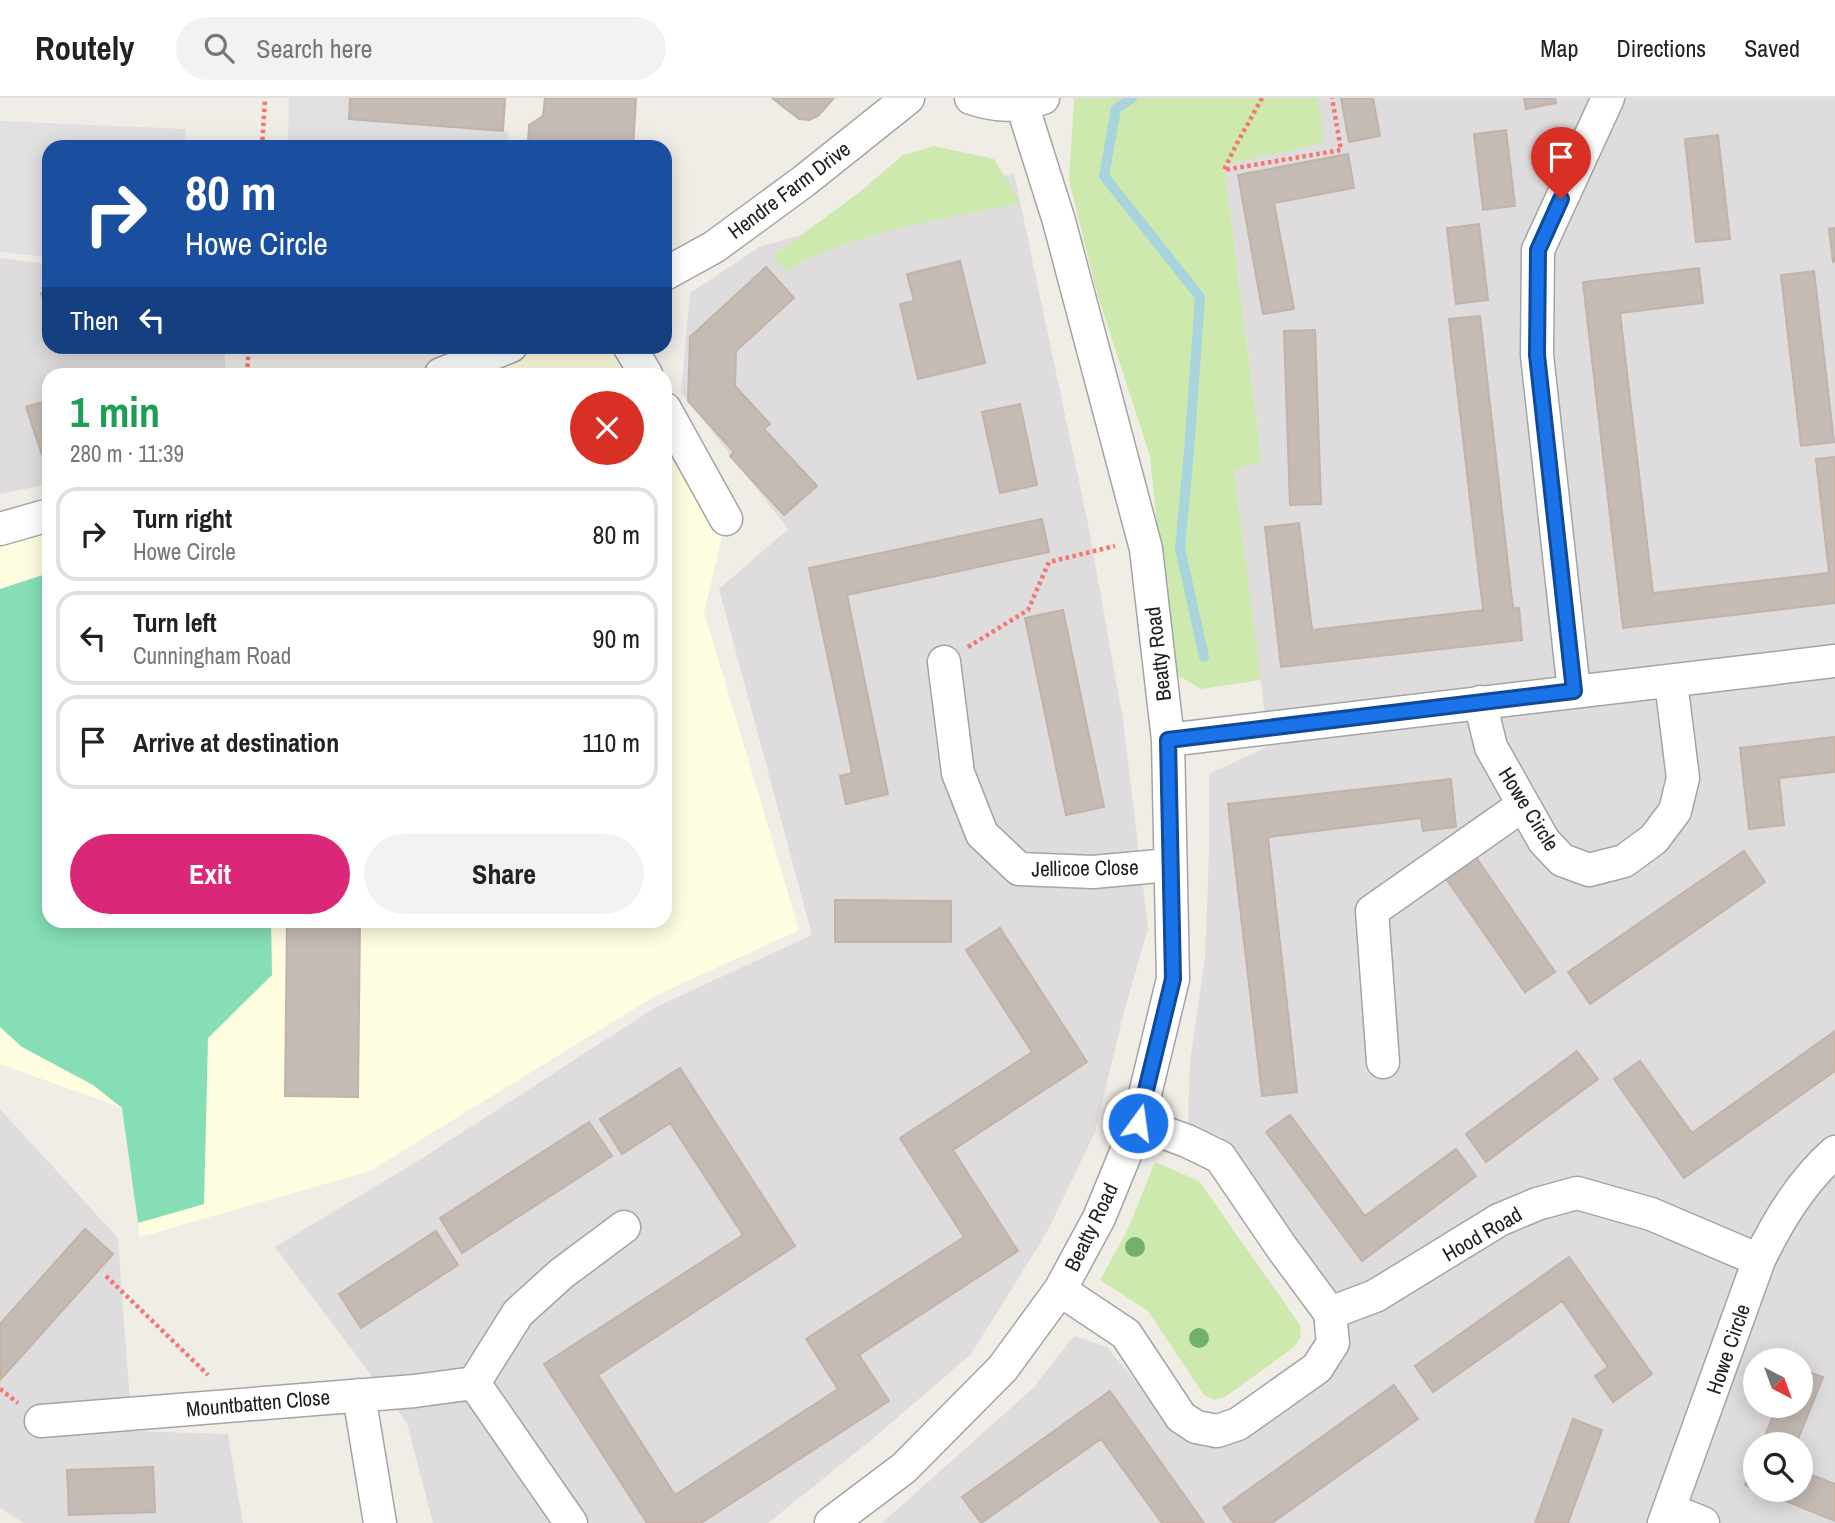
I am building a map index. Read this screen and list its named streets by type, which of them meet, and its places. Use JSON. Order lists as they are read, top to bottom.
{
  "streets": {
    "street": [
      "Hendre Farm Drive",
      "Beatty Road",
      "Howe Circle",
      "Jellicoe Close",
      "Hood Road",
      "Mountbatten Close"
    ]
  },
  "crossings": [
    ["Beatty Road", "Jellicoe Close"],
    ["Howe Circle", "Hood Road"]
  ],
  "north": "bottom right",
  "page": {
    "header": "Routely",
    "search": "Search here",
    "nav": ["Map", "Directions", "Saved"],
    "turn": ["80 m", "Howe Circle"],
    "then": "Then",
    "heading": ["1 min", "280 m · 11:39"],
    "list": [
      {
        "name": "Turn right",
        "note": "Howe Circle",
        "value": "80 m"
      },
      {
        "name": "Turn left",
        "note": "Cunningham Road",
        "value": "90 m"
      },
      {
        "name": "Arrive at destination",
        "value": "110 m"
      }
    ],
    "buttons": ["Exit", "Share"]
  }
}
